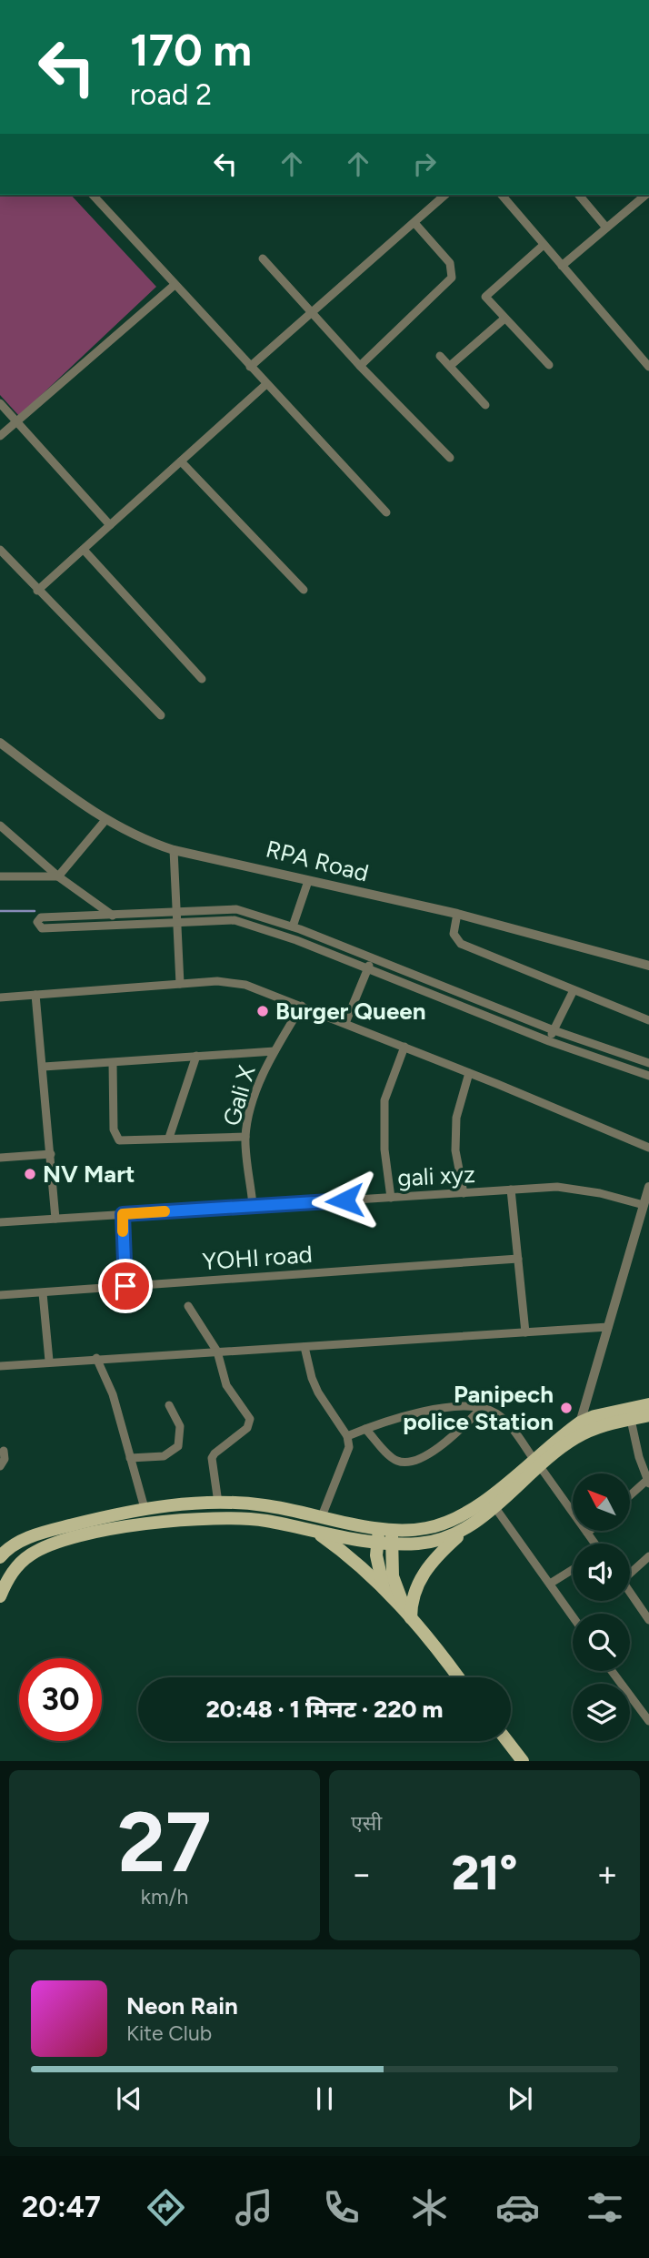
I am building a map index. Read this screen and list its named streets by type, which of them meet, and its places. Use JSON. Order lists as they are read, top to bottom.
{
  "streets": {
    "street": [
      "RPA Road",
      "Gali X",
      "gali xyz",
      "YOHI road"
    ]
  },
  "crossings": [
    ["Gali X", "gali xyz"]
  ],
  "places": ["Burger Queen", "NV Mart", "Panipech police Station"],
  "north": "top left",
  "page": {
    "turn": ["170 m", "road 2"],
    "limit": "30",
    "trip": "20:48 · 1 मिनट · 220 m",
    "tile": [
      ["27", "km/h"],
      "एसी"
    ],
    "heat": ["−", "21°", "+"],
    "song": ["Neon Rain", "Kite Club"],
    "tabs": "20:47"
  }
}
